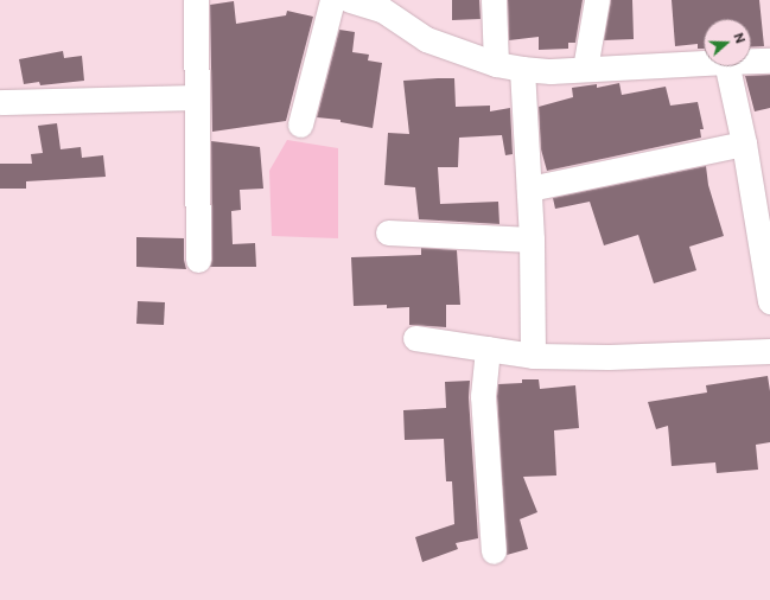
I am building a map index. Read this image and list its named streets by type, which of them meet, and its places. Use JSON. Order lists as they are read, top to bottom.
{
  "north": "right"
}
